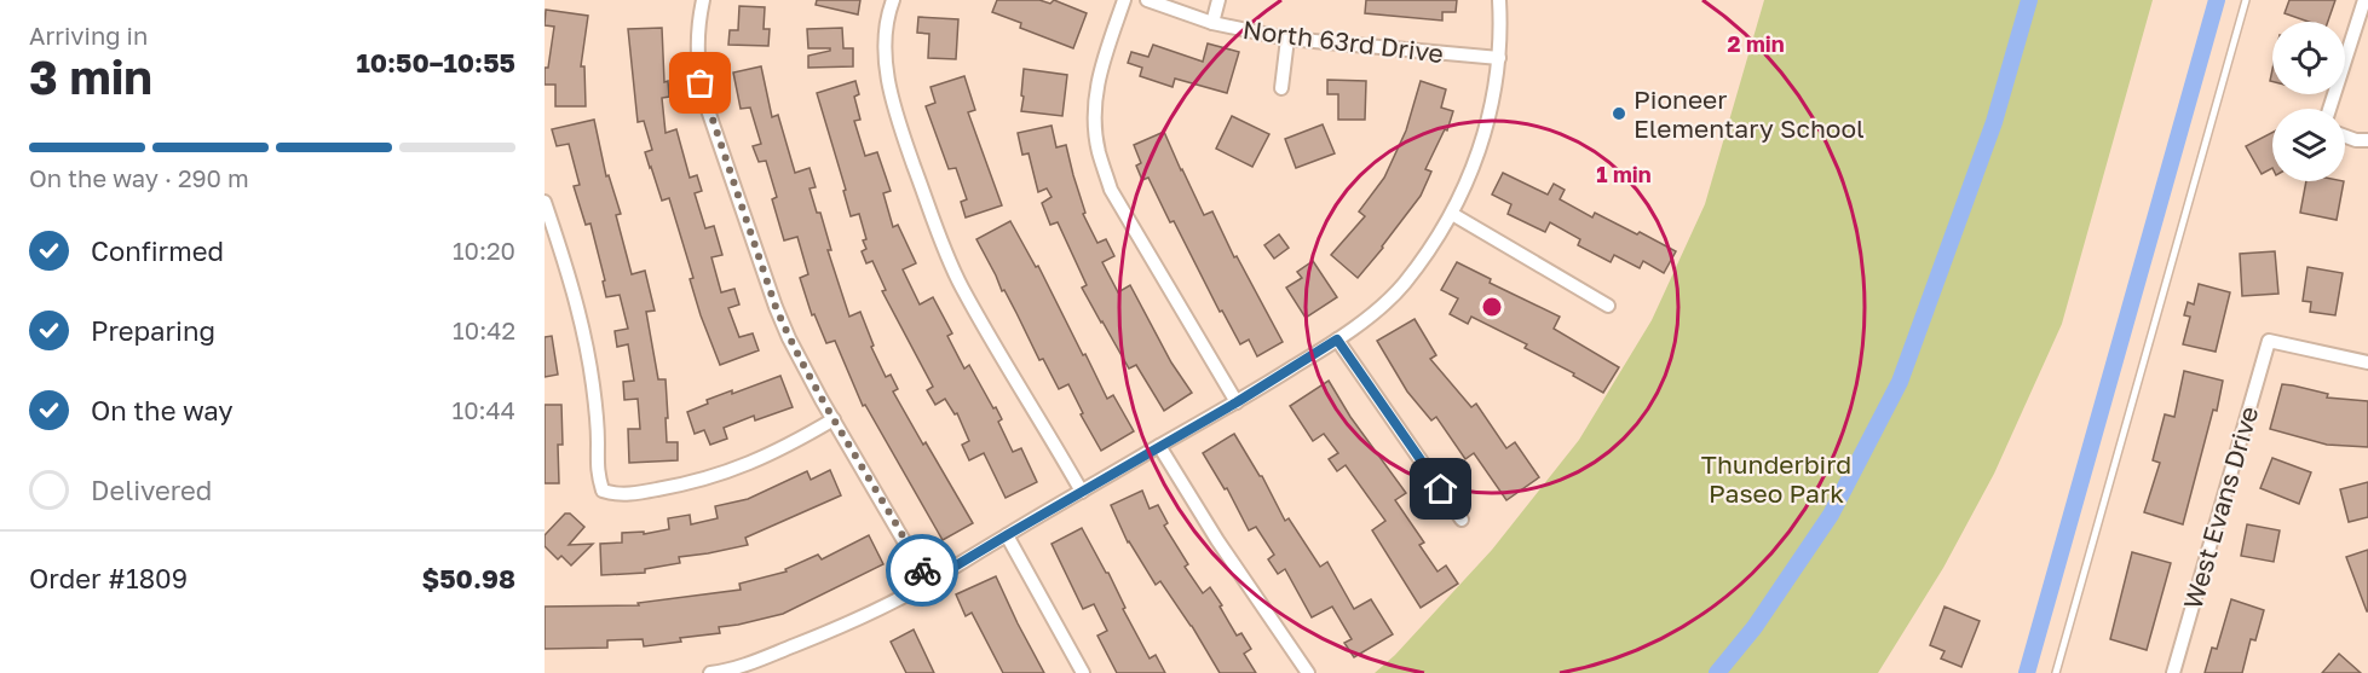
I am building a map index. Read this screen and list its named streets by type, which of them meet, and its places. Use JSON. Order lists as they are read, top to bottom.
{
  "streets": {
    "street": ["North 63rd Drive", "West Evans Drive"]
  },
  "parks": ["Thunderbird Paseo Park"],
  "places": ["Pioneer Elementary School"],
  "page": {
    "heading": ["3 min", "Arriving in", "10:50–10:55"],
    "panel": ["Order #1809", "$50.98"],
    "bar": "On the way · 290 m",
    "list": [
      ["Confirmed", "10:20"],
      ["Preparing", "10:42"],
      ["On the way", "10:44"],
      "Delivered"
    ]
  },
  "rings": ["2 min", "1 min"]
}
